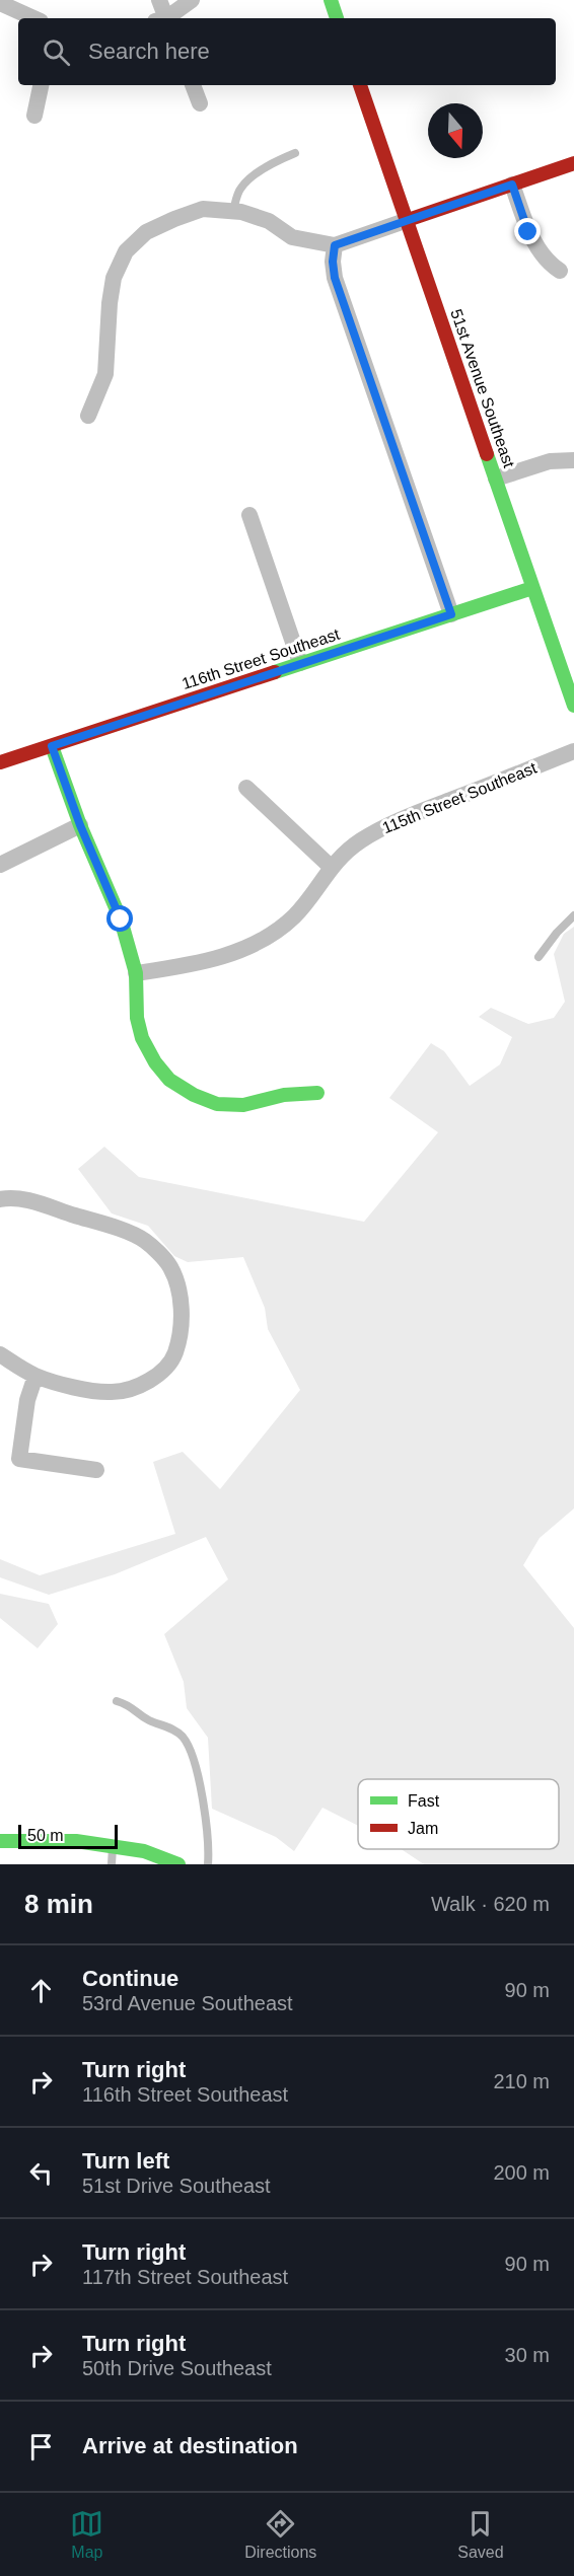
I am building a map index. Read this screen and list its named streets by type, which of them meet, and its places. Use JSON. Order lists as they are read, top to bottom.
{
  "streets": {
    "street": ["51st Avenue Southeast", "116th Street Southeast", "115th Street Southeast"]
  },
  "crossings": [
    ["51st Avenue Southeast", "116th Street Southeast"]
  ],
  "legend": ["Fast", "Jam"],
  "scale_bar": "50 m",
  "north": "bottom",
  "page": {
    "search": "Search here",
    "scale": "50 m",
    "heading": ["8 min", "Walk · 620 m"],
    "list": [
      ["Continue", "53rd Avenue Southeast", "90 m"],
      ["Turn right", "116th Street Southeast", "210 m"],
      ["Turn left", "51st Drive Southeast", "200 m"],
      ["Turn right", "117th Street Southeast", "90 m"],
      ["Turn right", "50th Drive Southeast", "30 m"],
      "Arrive at destination"
    ],
    "nav": ["Map", "Directions", "Saved"]
  }
}
